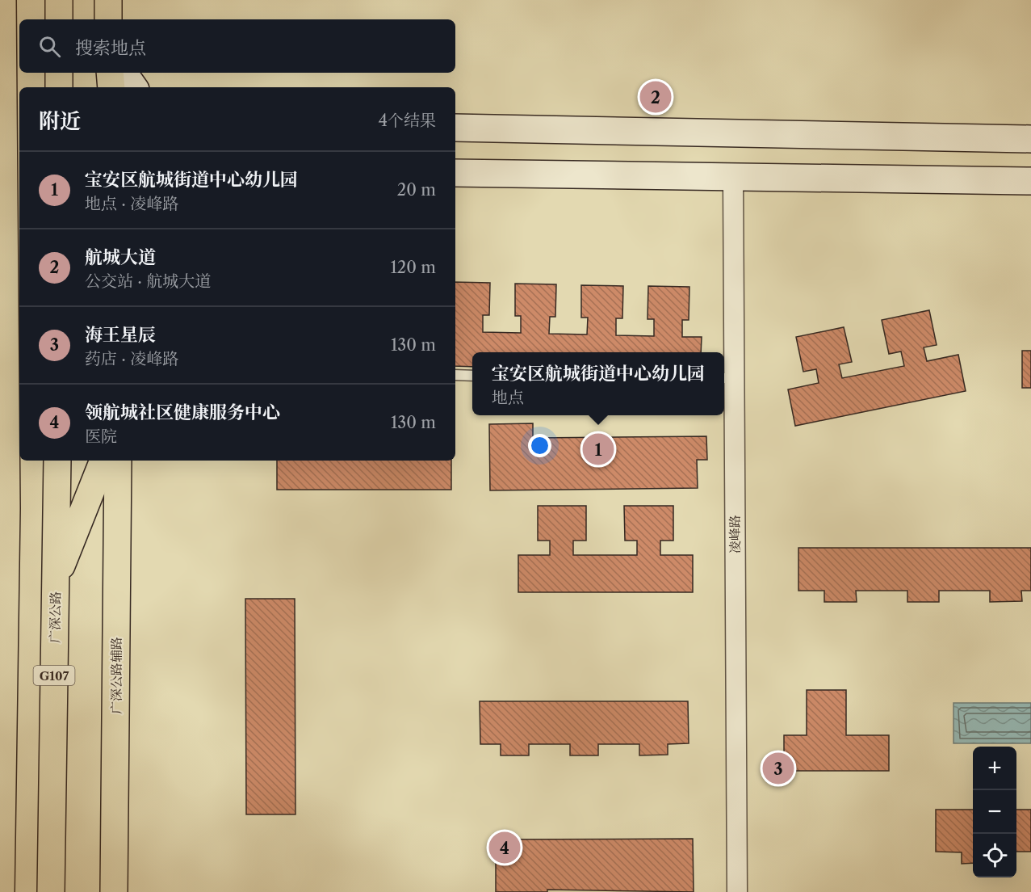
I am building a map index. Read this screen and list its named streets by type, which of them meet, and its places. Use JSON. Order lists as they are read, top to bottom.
{
  "streets": {
    "main road": ["广深公路", "G107", "广深公路辅路"],
    "street": ["凌峰路"]
  },
  "page": {
    "search": "搜索地点",
    "pins": [
      "2",
      "1",
      "3",
      "4"
    ],
    "heading": ["附近", "4个结果"],
    "list": [
      {
        "mark": "1",
        "name": "宝安区航城街道中心幼儿园",
        "note": "地点 · 凌峰路",
        "value": "20 m"
      },
      {
        "mark": "2",
        "name": "航城大道",
        "note": "公交站 · 航城大道",
        "value": "120 m"
      },
      {
        "mark": "3",
        "name": "海王星辰",
        "note": "药店 · 凌峰路",
        "value": "130 m"
      },
      {
        "mark": "4",
        "name": "领航城社区健康服务中心",
        "note": "医院",
        "value": "130 m"
      }
    ],
    "popup": ["宝安区航城街道中心幼儿园", "地点"],
    "map_buttons": ["+", "−"]
  }
}
